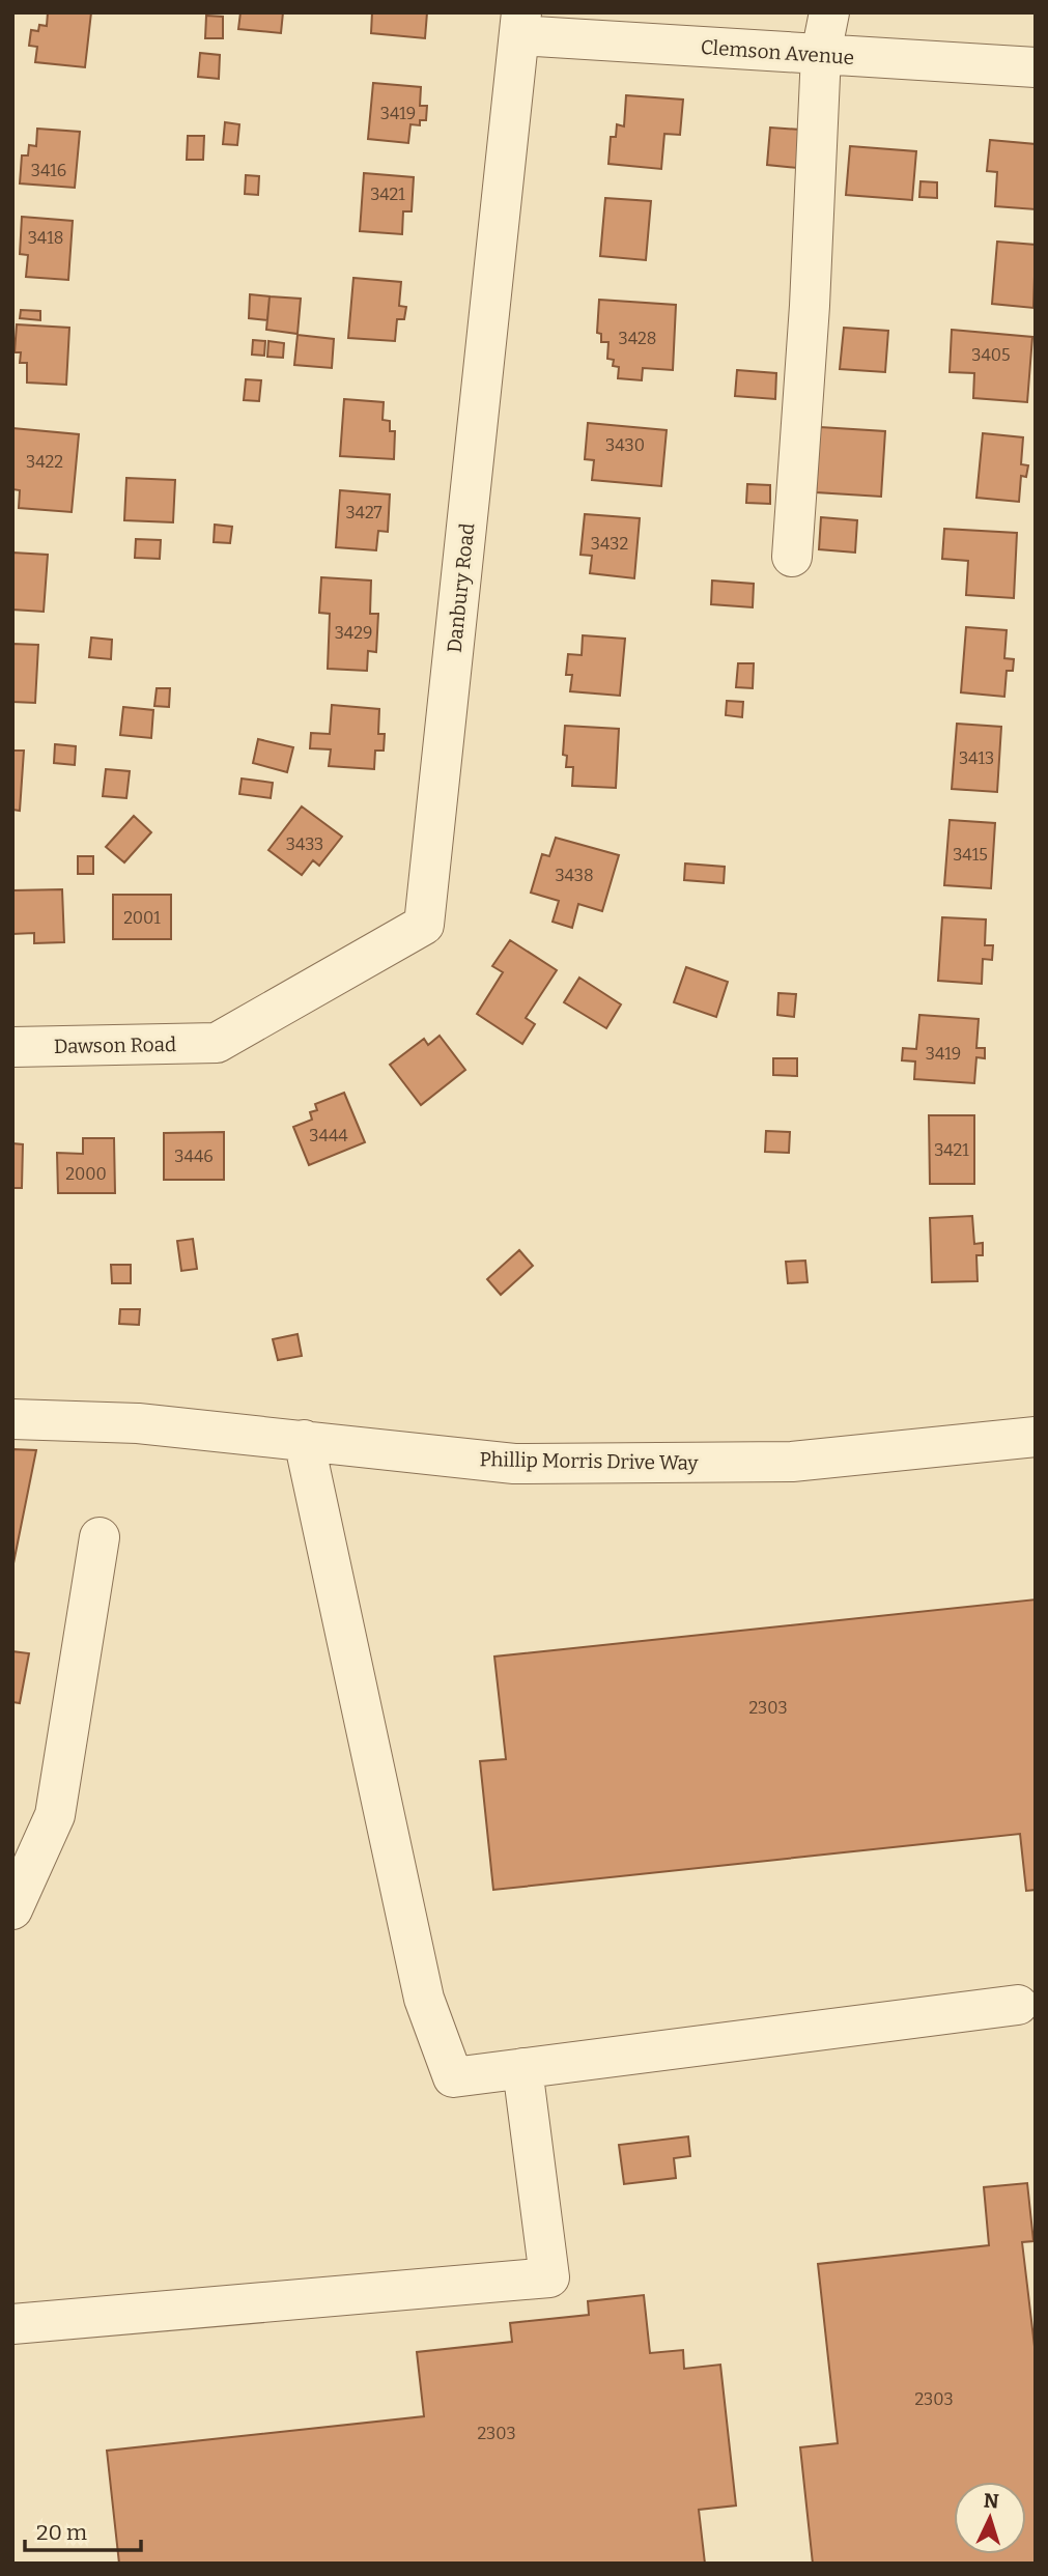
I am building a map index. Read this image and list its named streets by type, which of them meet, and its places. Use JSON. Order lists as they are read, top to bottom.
{
  "streets": {
    "street": [
      "Clemson Avenue",
      "Danbury Road",
      "Dawson Road",
      "Phillip Morris Drive Way"
    ]
  },
  "crossings": [
    ["Clemson Avenue", "Danbury Road"],
    ["Danbury Road", "Dawson Road"]
  ],
  "house_numbers": [
    "3419",
    "3416",
    "3421",
    "3418",
    "3428",
    "3405",
    "3430",
    "3422",
    "3427",
    "3432",
    "3429",
    "3413",
    "3433",
    "3415",
    "3438",
    "2001",
    "3419",
    "3444",
    "3421",
    "3446",
    "2000",
    "2303",
    "2303",
    "2303"
  ],
  "scale_bar": "20 m",
  "north": "top"
}
